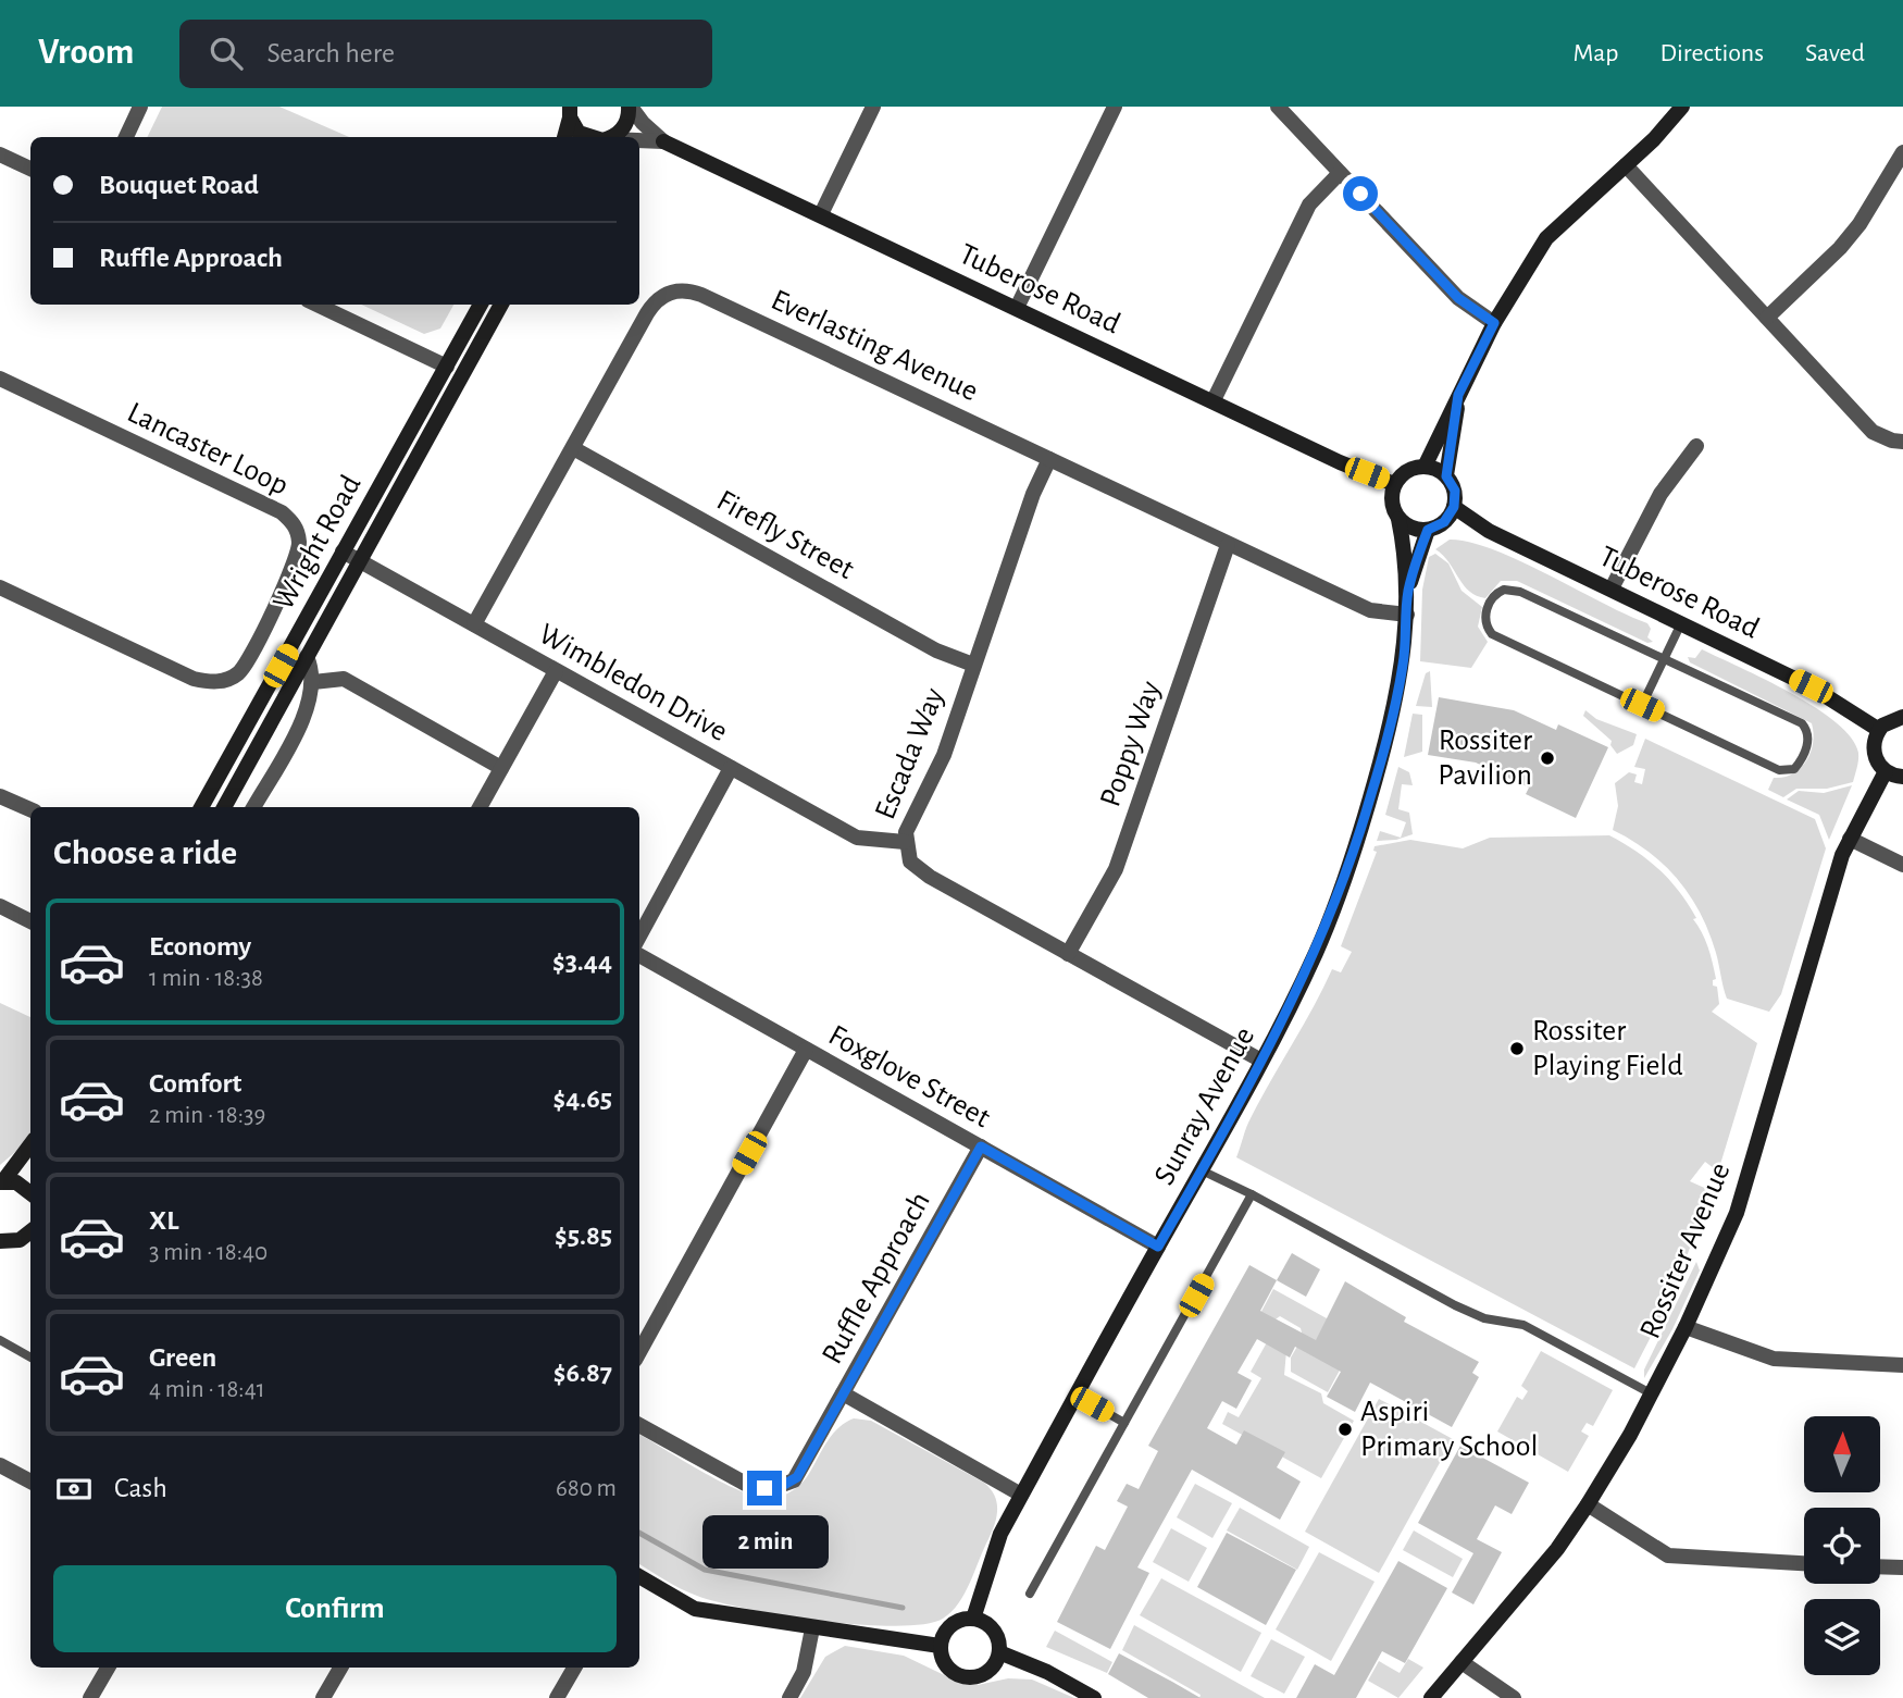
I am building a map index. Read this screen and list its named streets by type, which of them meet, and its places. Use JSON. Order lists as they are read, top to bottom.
{
  "streets": {
    "street": [
      "Tuberose Road",
      "Everlasting Avenue",
      "Lancaster Loop",
      "Firefly Street",
      "Wright Road",
      "Wimbledon Drive",
      "Poppy Way",
      "Escada Way",
      "Foxglove Street",
      "Sunray Avenue",
      "Rossiter Avenue",
      "Ruffle Approach"
    ]
  },
  "crossings": [
    ["Tuberose Road", "Sunray Avenue"],
    ["Everlasting Avenue", "Firefly Street"],
    ["Everlasting Avenue", "Wimbledon Drive"],
    ["Everlasting Avenue", "Poppy Way"],
    ["Everlasting Avenue", "Escada Way"],
    ["Everlasting Avenue", "Sunray Avenue"],
    ["Firefly Street", "Escada Way"],
    ["Wright Road", "Wimbledon Drive"],
    ["Wimbledon Drive", "Escada Way"],
    ["Poppy Way", "Escada Way"],
    ["Escada Way", "Sunray Avenue"],
    ["Foxglove Street", "Sunray Avenue"],
    ["Foxglove Street", "Ruffle Approach"]
  ],
  "places": ["Rossiter Pavilion", "Rossiter Playing Field", "Aspiri Primary School"],
  "north": "top",
  "page": {
    "header": "Vroom",
    "search": "Search here",
    "nav": ["Map", "Directions", "Saved"],
    "banner": ["Bouquet Road", "Ruffle Approach"],
    "heading": "Choose a ride",
    "list": [
      {
        "name": "Economy",
        "note": "1 min · 18:38",
        "value": "$3.44"
      },
      {
        "name": "Comfort",
        "note": "2 min · 18:39",
        "value": "$4.65"
      },
      {
        "name": "XL",
        "note": "3 min · 18:40",
        "value": "$5.85"
      },
      {
        "name": "Green",
        "note": "4 min · 18:41",
        "value": "$6.87"
      }
    ],
    "pay": ["Cash", "680 m"],
    "bubble": "2 min",
    "buttons": "Confirm"
  }
}
